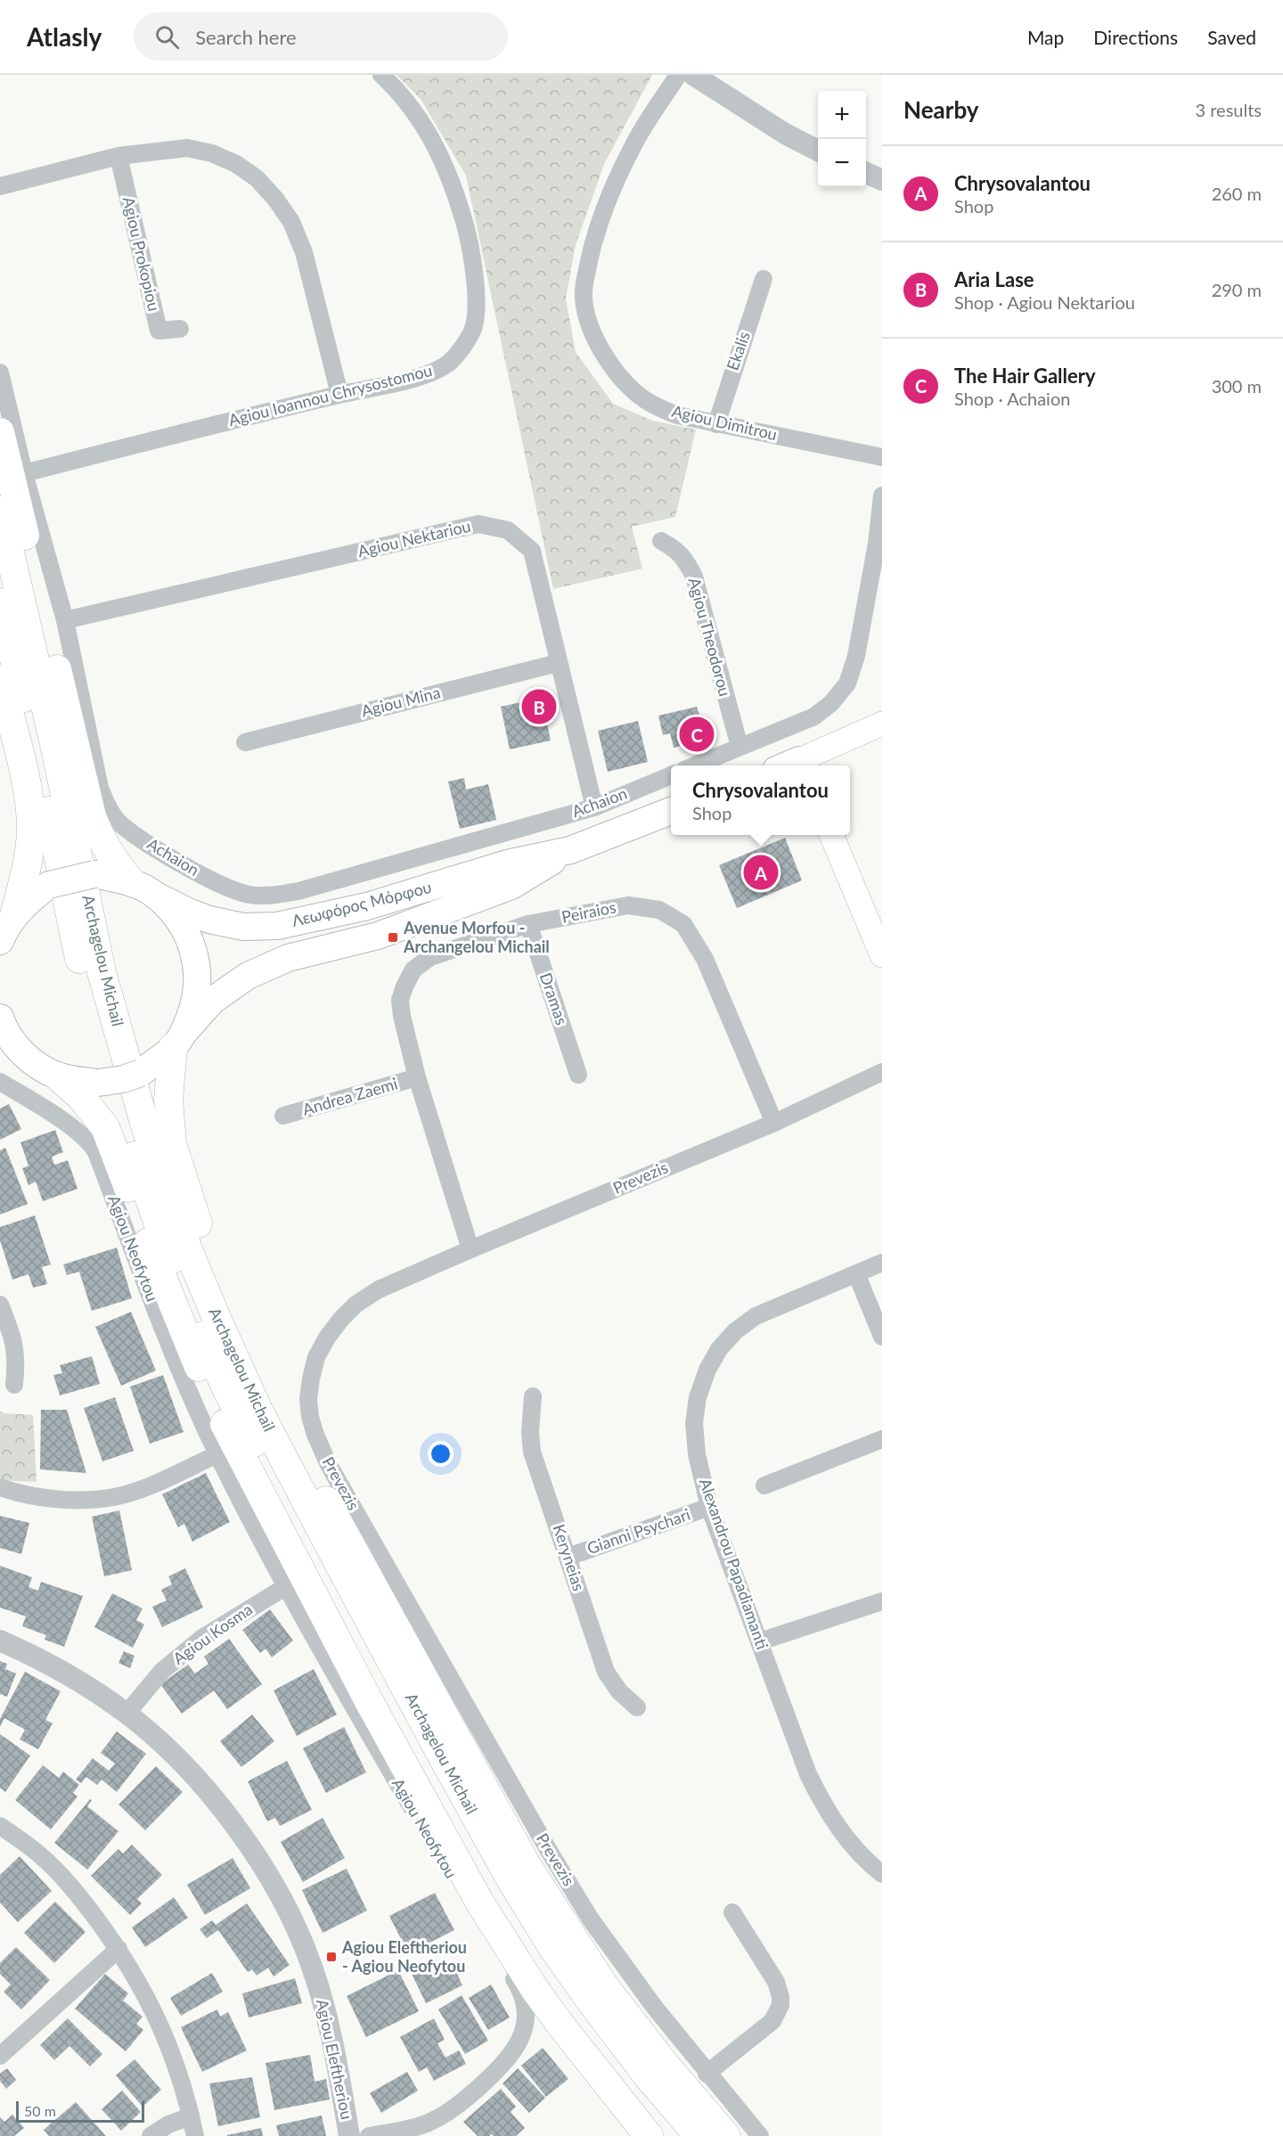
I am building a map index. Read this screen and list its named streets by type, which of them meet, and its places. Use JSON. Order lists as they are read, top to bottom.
{
  "streets": {
    "highway": ["Archagelou Michail"],
    "main road": ["Λεωφόρος Μόρφου"],
    "street": [
      "Agiou Prokopiou",
      "Ekalis",
      "Agiou Ioannou Chrysostomou",
      "Agiou Dimitrou",
      "Agiou Nektariou",
      "Agiou Theodorou",
      "Agiou Mina",
      "Achaion",
      "Peiraios",
      "Dramas",
      "Andrea Zaemi",
      "Prevezis",
      "Agiou Neofytou",
      "Gianni Psychari",
      "Keryneias",
      "Alexandrou Papadiamanti",
      "Agiou Kosma",
      "Agiou Eleftheriou"
    ]
  },
  "crossings": [
    ["Ekalis", "Agiou Dimitrou"],
    ["Agiou Ioannou Chrysostomou", "Achaion"],
    ["Agiou Nektariou", "Agiou Mina"],
    ["Agiou Nektariou", "Achaion"],
    ["Peiraios", "Dramas"],
    ["Peiraios", "Andrea Zaemi"],
    ["Peiraios", "Prevezis"],
    ["Agiou Neofytou", "Agiou Kosma"],
    ["Gianni Psychari", "Keryneias"],
    ["Gianni Psychari", "Alexandrou Papadiamanti"],
    ["Agiou Kosma", "Agiou Eleftheriou"]
  ],
  "places": {
    "transit": ["Avenue Morfou - Archangelou Michail", "Agiou Eleftheriou - Agiou Neofytou"]
  },
  "scale_bar": "50 m",
  "page": {
    "header": "Atlasly",
    "search": "Search here",
    "nav": ["Map", "Directions", "Saved"],
    "heading": ["Nearby", "3 results"],
    "map_buttons": ["+", "−"],
    "list": [
      {
        "mark": "A",
        "name": "Chrysovalantou",
        "note": "Shop",
        "value": "260 m"
      },
      {
        "mark": "B",
        "name": "Aria Lase",
        "note": "Shop · Agiou Nektariou",
        "value": "290 m"
      },
      {
        "mark": "C",
        "name": "The Hair Gallery",
        "note": "Shop · Achaion",
        "value": "300 m"
      }
    ],
    "pins": ["B", "C", "A"],
    "popup": ["Chrysovalantou", "Shop"],
    "scale": "50 m"
  }
}
